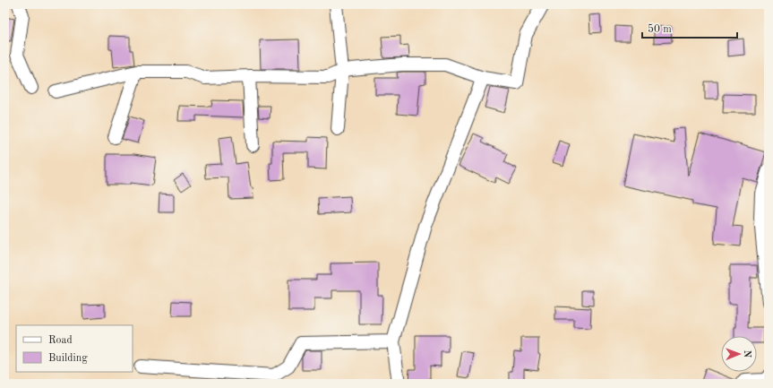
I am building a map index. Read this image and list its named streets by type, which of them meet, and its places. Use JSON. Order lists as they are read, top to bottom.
{
  "legend": ["Road", "Building"],
  "scale_bar": "50 m",
  "north": "right"
}
